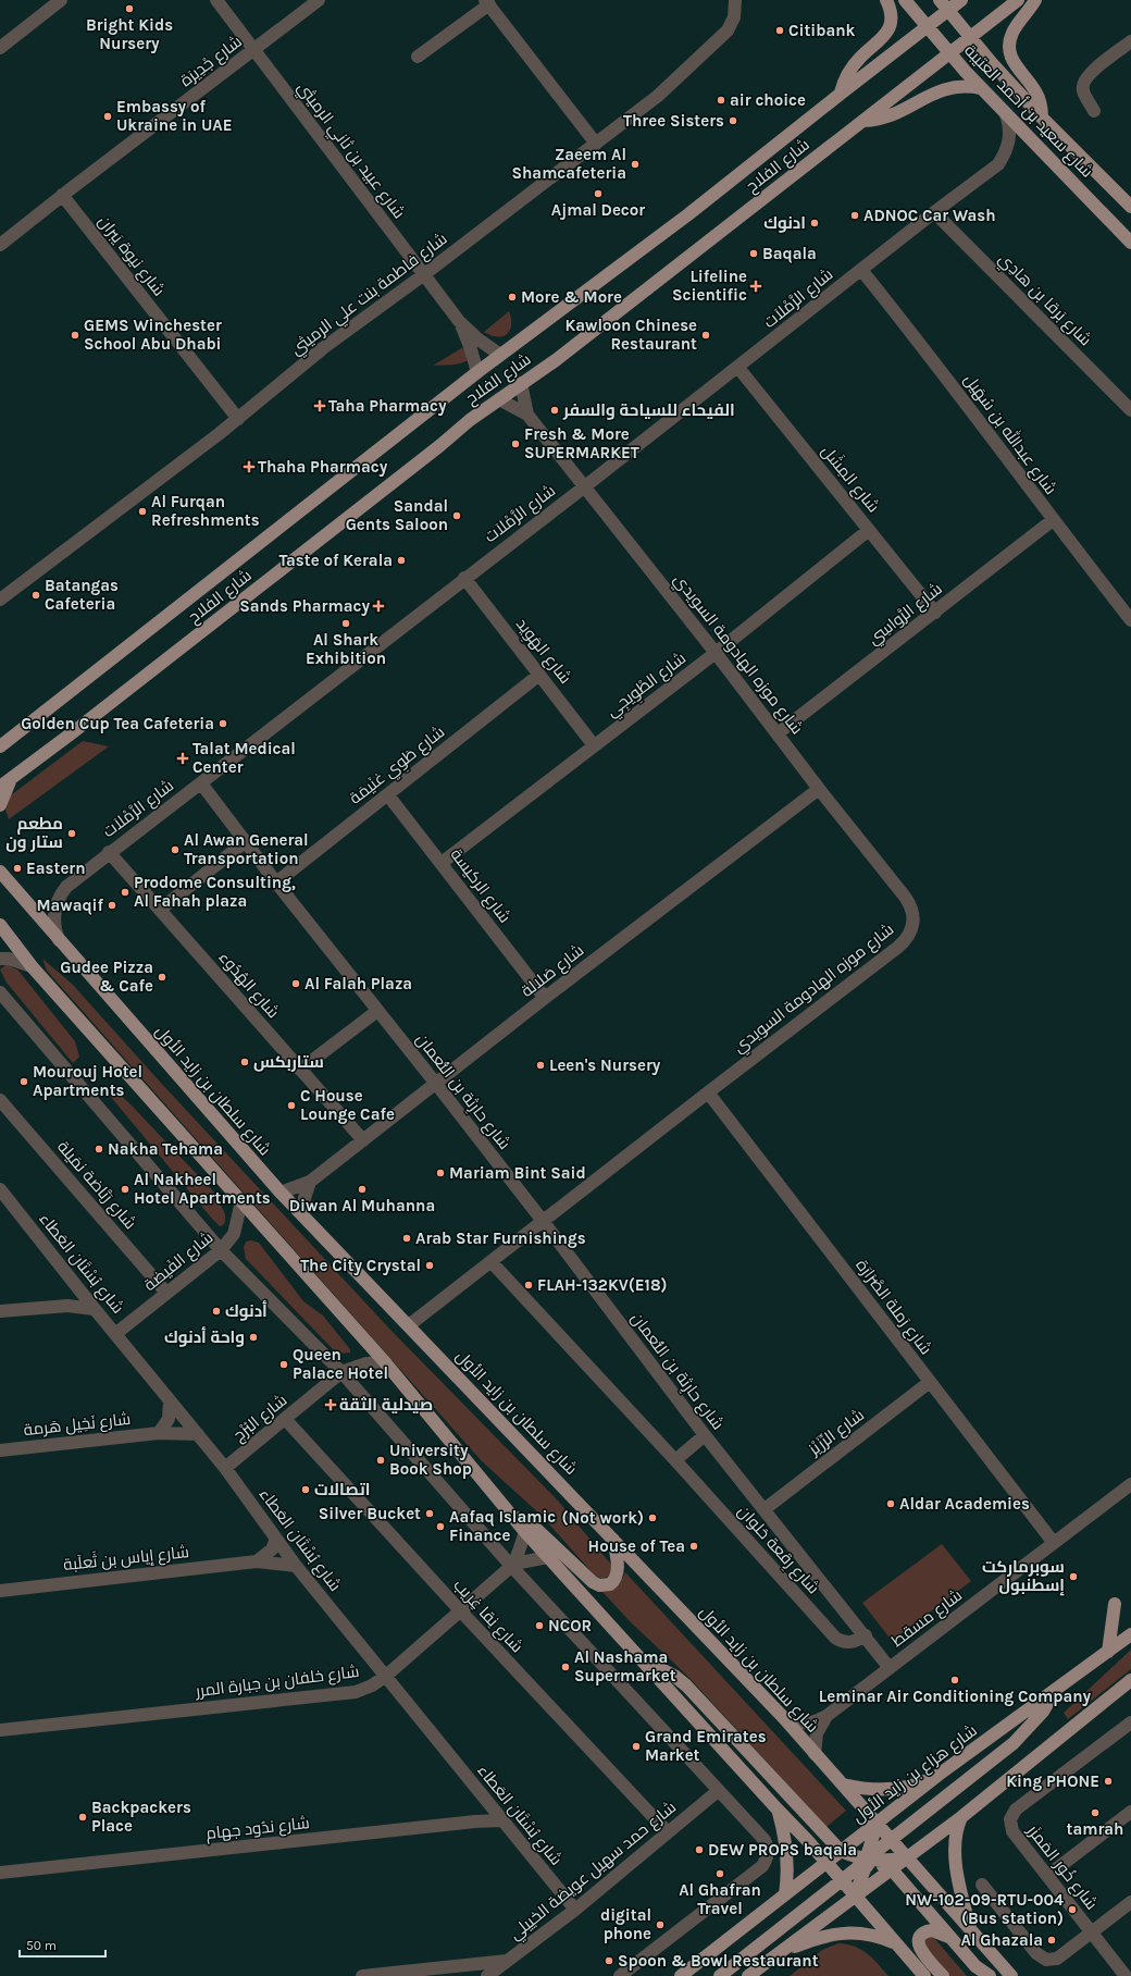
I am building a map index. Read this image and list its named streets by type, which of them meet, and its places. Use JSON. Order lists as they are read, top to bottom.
{
  "streets": {
    "main road": [
      "شارع سعيد بن أحمد العتيبة",
      "شارع الفلاح",
      "شارع سلطان بن زايد الأول",
      "شارع هزاع بن زايد الأول"
    ],
    "street": [
      "شارع جْدِيرَة",
      "شارع عبيد بن ثاني الرميثي",
      "شارع نيوة يَبران",
      "شارع فاطمة بنت علي الرميثي",
      "شارع الرَّمْلاَت",
      "شارع بَرقا بن هادِي",
      "شارع عبدالله بن سُهَيل",
      "شارع المِشَل",
      "شارع الرَّواسِي",
      "شارع الهَوِيد",
      "شارع موزه الهادومة السويدي",
      "شارع الطْوِيجِي",
      "شارع طَوِي غنَيمَة",
      "شارع الركيسة",
      "شارع صَلالة",
      "شارع الهُدُوء",
      "شارع حارِثة بن النُّعمان",
      "شارع رَبَّاضة نمَيلة",
      "شارع الفَيضة",
      "شارع بُسْتَان العَطاء",
      "شارع رَملة الصَّرَارَة",
      "شارع البُرْج",
      "شارع نَخِيل هَرمة",
      "شارع الرِّزَيْز",
      "شارع رِقعة حَلوان",
      "شارع إياس بن ثَعلَبة",
      "شارع نِقا غِريب",
      "شارع مسقط",
      "شارع خلفان بن جبارة المرر",
      "شارع ندُود جهام",
      "شارع خُور المَمزَر",
      "شارع حمد سهيل عويضة الخييلي"
    ]
  },
  "crossings": [
    ["شارع جْدِيرَة", "شارع عبيد بن ثاني الرميثي"],
    ["شارع جْدِيرَة", "شارع نيوة يَبران"],
    ["شارع سعيد بن أحمد العتيبة", "شارع الفلاح"],
    ["شارع سعيد بن أحمد العتيبة", "شارع الرَّمْلاَت"],
    ["شارع عبيد بن ثاني الرميثي", "شارع الفلاح"],
    ["شارع عبيد بن ثاني الرميثي", "شارع فاطمة بنت علي الرميثي"],
    ["شارع الفلاح", "شارع موزه الهادومة السويدي"],
    ["شارع نيوة يَبران", "شارع فاطمة بنت علي الرميثي"],
    ["شارع الرَّمْلاَت", "شارع بَرقا بن هادِي"],
    ["شارع الرَّمْلاَت", "شارع عبدالله بن سُهَيل"],
    ["شارع الرَّمْلاَت", "شارع المِشَل"],
    ["شارع الرَّمْلاَت", "شارع الهَوِيد"],
    ["شارع الرَّمْلاَت", "شارع موزه الهادومة السويدي"],
    ["شارع الرَّمْلاَت", "شارع الهُدُوء"],
    ["شارع الرَّمْلاَت", "شارع سلطان بن زايد الأول"],
    ["شارع الرَّمْلاَت", "شارع حارِثة بن النُّعمان"],
    ["شارع عبدالله بن سُهَيل", "شارع الرَّواسِي"],
    ["شارع المِشَل", "شارع الرَّواسِي"],
    ["شارع المِشَل", "شارع الطْوِيجِي"],
    ["شارع الرَّواسِي", "شارع موزه الهادومة السويدي"],
    ["شارع الهَوِيد", "شارع الطْوِيجِي"],
    ["شارع الهَوِيد", "شارع طَوِي غنَيمَة"],
    ["شارع موزه الهادومة السويدي", "شارع الطْوِيجِي"],
    ["شارع موزه الهادومة السويدي", "شارع صَلالة"],
    ["شارع موزه الهادومة السويدي", "شارع سلطان بن زايد الأول"],
    ["شارع موزه الهادومة السويدي", "شارع حارِثة بن النُّعمان"],
    ["شارع موزه الهادومة السويدي", "شارع رَملة الصَّرَارَة"],
    ["شارع موزه الهادومة السويدي", "شارع رِقعة حَلوان"],
    ["شارع الطْوِيجِي", "شارع الركيسة"],
    ["شارع طَوِي غنَيمَة", "شارع الركيسة"],
    ["شارع طَوِي غنَيمَة", "شارع حارِثة بن النُّعمان"],
    ["شارع الركيسة", "شارع صَلالة"],
    ["شارع صَلالة", "شارع الهُدُوء"],
    ["شارع صَلالة", "شارع سلطان بن زايد الأول"],
    ["شارع صَلالة", "شارع حارِثة بن النُّعمان"],
    ["شارع سلطان بن زايد الأول", "شارع مسقط"],
    ["شارع سلطان بن زايد الأول", "شارع هزاع بن زايد الأول"],
    ["شارع حارِثة بن النُّعمان", "شارع الرِّزَيْز"],
    ["شارع حارِثة بن النُّعمان", "شارع رِقعة حَلوان"],
    ["شارع حارِثة بن النُّعمان", "شارع مسقط"],
    ["شارع رَبَّاضة نمَيلة", "شارع الفَيضة"],
    ["شارع الفَيضة", "شارع بُسْتَان العَطاء"],
    ["شارع بُسْتَان العَطاء", "شارع البُرْج"],
    ["شارع بُسْتَان العَطاء", "شارع نَخِيل هَرمة"],
    ["شارع بُسْتَان العَطاء", "شارع إياس بن ثَعلَبة"],
    ["شارع بُسْتَان العَطاء", "شارع خلفان بن جبارة المرر"],
    ["شارع بُسْتَان العَطاء", "شارع ندُود جهام"],
    ["شارع بُسْتَان العَطاء", "شارع حمد سهيل عويضة الخييلي"],
    ["شارع رَملة الصَّرَارَة", "شارع الرِّزَيْز"],
    ["شارع رَملة الصَّرَارَة", "شارع مسقط"],
    ["شارع البُرْج", "شارع نِقا غِريب"],
    ["شارع نِقا غِريب", "شارع خلفان بن جبارة المرر"],
    ["شارع نِقا غِريب", "شارع حمد سهيل عويضة الخييلي"]
  ],
  "places": {
    "other": [
      "Bright Kids Nursery",
      "Citibank",
      "air choice",
      "Embassy of Ukraine in UAE",
      "Three Sisters",
      "Zaeem Al Shamcafeteria",
      "Ajmal Decor",
      "ADNOC Car Wash",
      "ادنوك",
      "Baqala",
      "More & More",
      "GEMS Winchester School Abu Dhabi",
      "Kawloon Chinese Restaurant",
      "الفيحاء للسياحة والسفر",
      "Fresh & More SUPERMARKET",
      "Al Furqan Refreshments",
      "Sandal Gents Saloon",
      "Taste of Kerala",
      "Batangas Cafeteria",
      "Al Shark Exhibition",
      "Golden Cup Tea Cafeteria",
      "مطعم ستار ون",
      "Al Awan General Transportation",
      "Eastern",
      "Prodome Consulting, Al Fahah plaza",
      "Mawaqif",
      "Gudee Pizza & Cafe",
      "Al Falah Plaza",
      "ستاربكس",
      "Leen's Nursery",
      "Mourouj Hotel Apartments",
      "C House Lounge Cafe",
      "Nakha Tehama",
      "Mariam Bint Said",
      "Al Nakheel Hotel Apartments",
      "Diwan Al Muhanna",
      "Arab Star Furnishings",
      "The City Crystal",
      "FLAH-132KV(E18)",
      "أدنوك",
      "واحة أدنوك",
      "Queen Palace Hotel",
      "University Book Shop",
      "اتصالات",
      "Aldar Academies",
      "Silver Bucket",
      "(Not work)",
      "Aafaq Islamic Finance",
      "House of Tea",
      "سوبرماركت إسطنبول",
      "NCOR",
      "Al Nashama Supermarket",
      "Leminar Air Conditioning Company",
      "Grand Emirates Market",
      "King PHONE",
      "tamrah",
      "Backpackers Place",
      "DEW PROPS baqala",
      "Al Ghafran Travel",
      "NW-102-09-RTU-004 (Bus station)",
      "digital phone",
      "Al Ghazala",
      "Spoon & Bowl Restaurant"
    ],
    "health": [
      "Lifeline Scientific",
      "Taha Pharmacy",
      "Thaha Pharmacy",
      "Sands Pharmacy",
      "Talat Medical Center",
      "صيدلية الثقة"
    ]
  },
  "scale_bar": "50 m"
}
